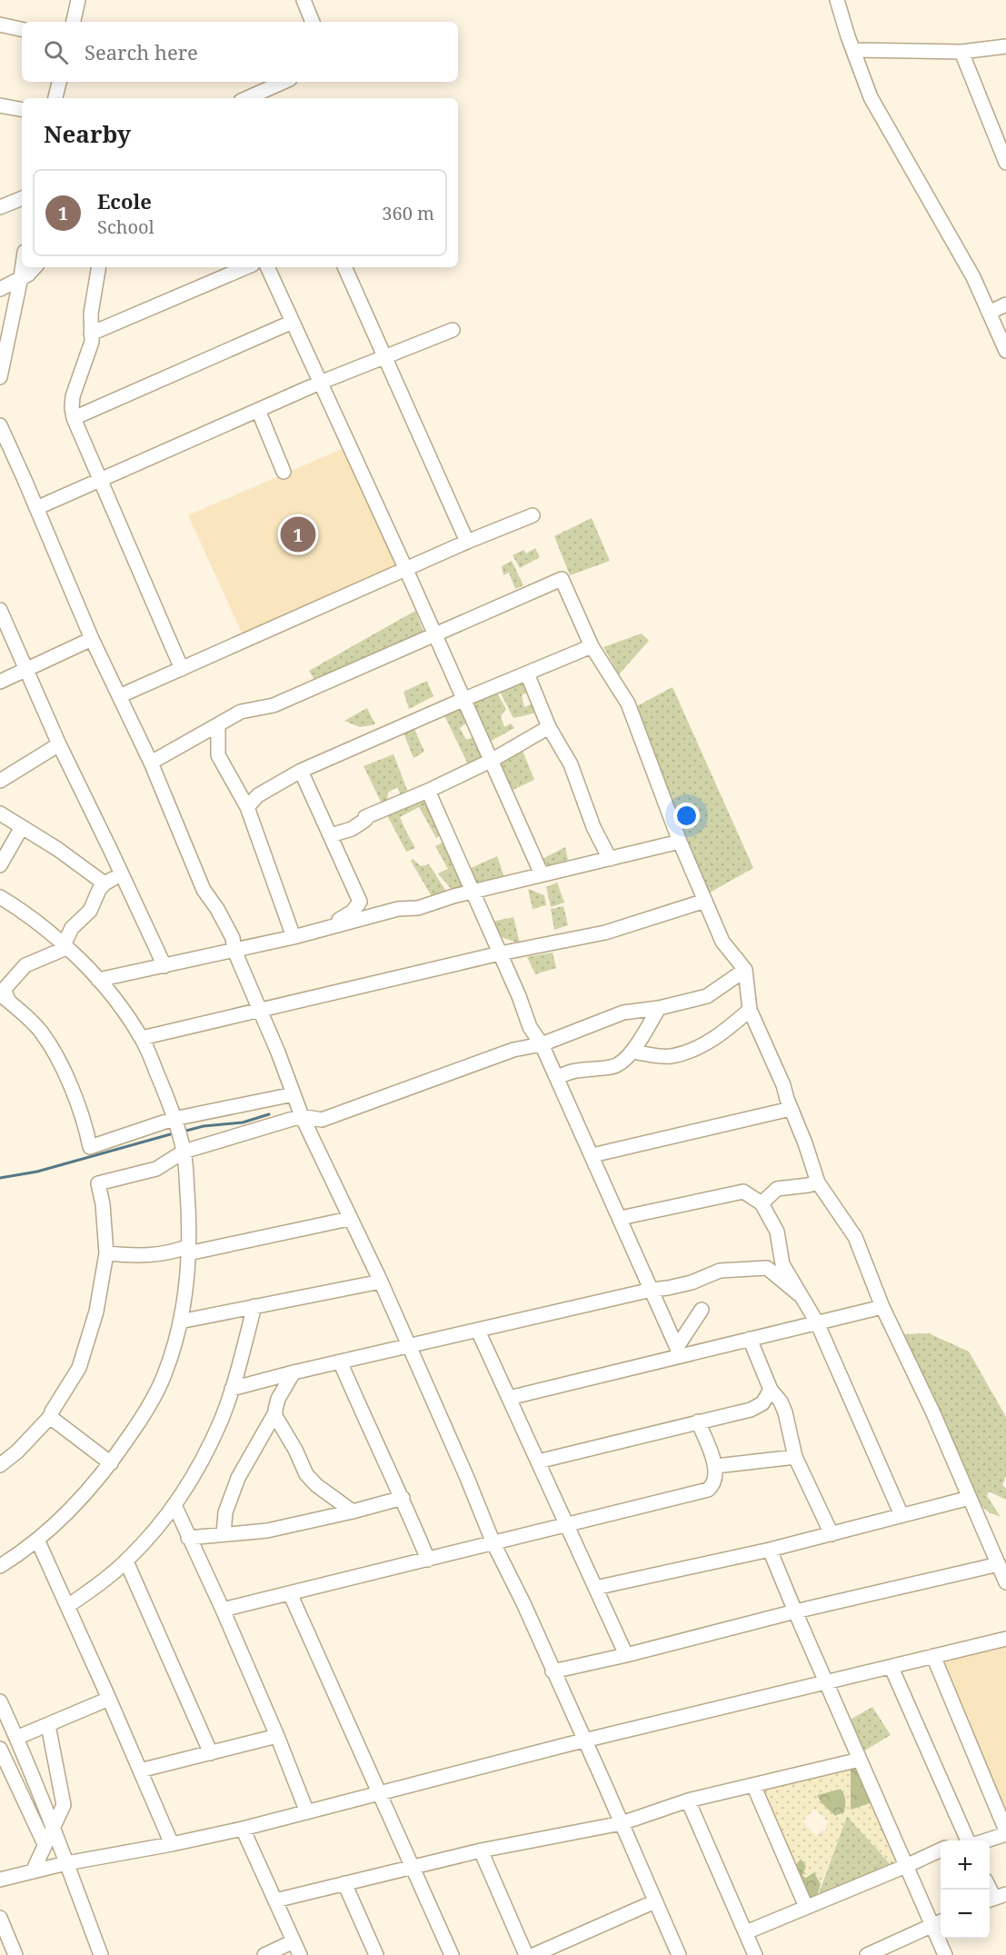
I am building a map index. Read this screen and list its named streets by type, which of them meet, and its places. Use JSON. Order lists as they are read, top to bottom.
{
  "page": {
    "search": "Search here",
    "heading": "Nearby",
    "list": [
      {
        "mark": "1",
        "name": "Ecole",
        "note": "School",
        "value": "360 m"
      }
    ],
    "pins": "1",
    "map_buttons": ["+", "−"]
  }
}
